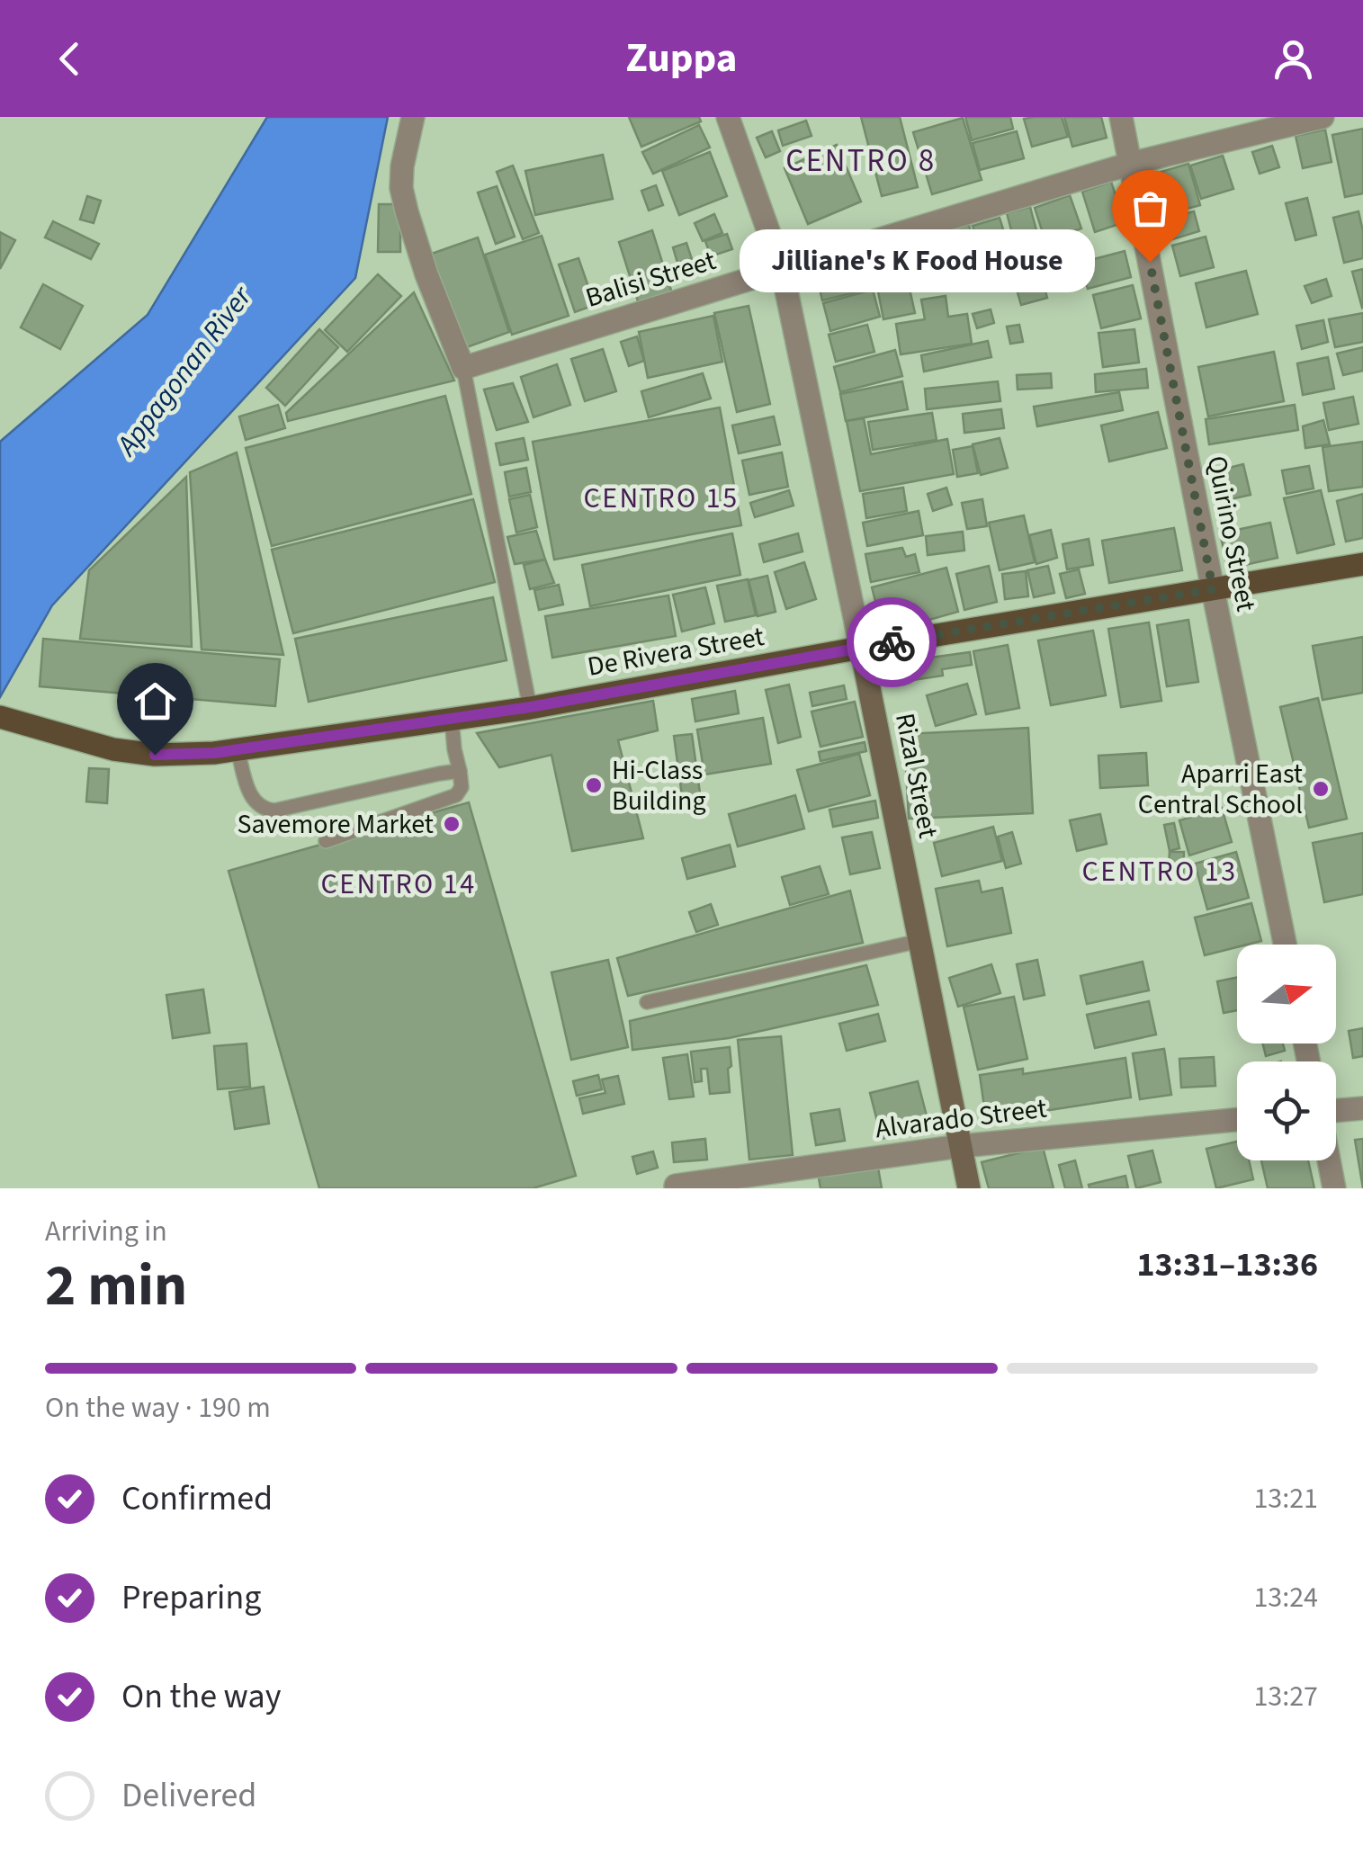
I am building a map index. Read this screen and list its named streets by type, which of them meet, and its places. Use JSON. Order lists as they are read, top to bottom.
{
  "streets": {
    "main road": ["De Rivera Street", "Rizal Street"],
    "street": ["Balisi Street", "Quirino Street", "Alvarado Street"]
  },
  "crossings": [
    ["Balisi Street", "Quirino Street"],
    ["Balisi Street", "Rizal Street"],
    ["Quirino Street", "De Rivera Street"],
    ["De Rivera Street", "Rizal Street"],
    ["Rizal Street", "Alvarado Street"]
  ],
  "districts": [
    "CENTRO 8",
    "CENTRO 15",
    "CENTRO 13",
    "CENTRO 14"
  ],
  "water": ["Appagonan River"],
  "places": [
    "Jilliane's K Food House",
    "Hi-Class Building",
    "Aparri East Central School",
    "Savemore Market"
  ],
  "north": "right",
  "page": {
    "header": "Zuppa",
    "bubble": "Jilliane's K Food House",
    "heading": ["2 min", "Arriving in", "13:31–13:36"],
    "bar": "On the way · 190 m",
    "list": [
      ["Confirmed", "13:21"],
      ["Preparing", "13:24"],
      ["On the way", "13:27"],
      "Delivered"
    ]
  }
}
